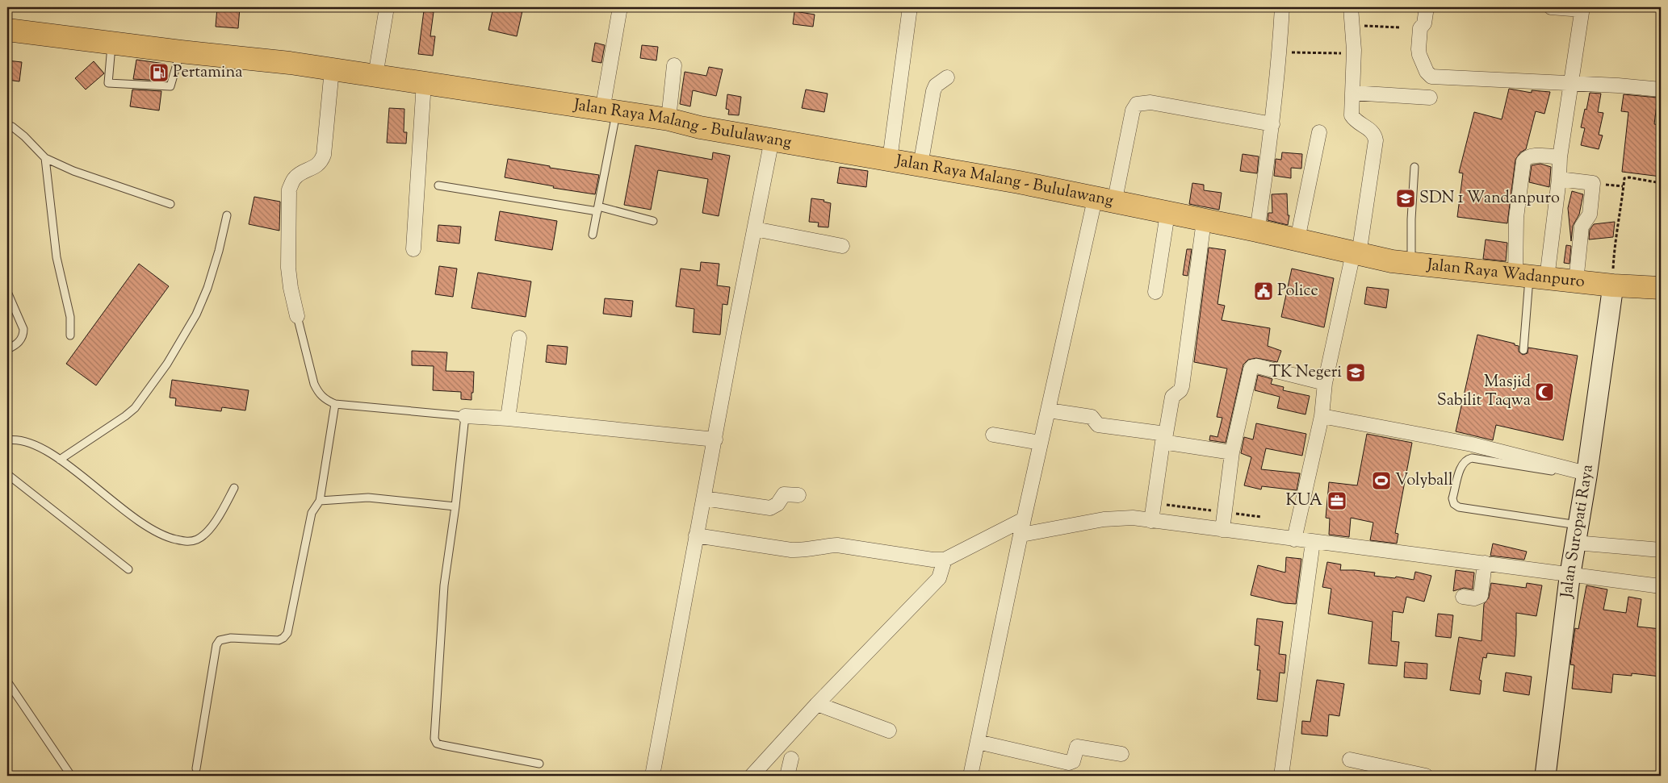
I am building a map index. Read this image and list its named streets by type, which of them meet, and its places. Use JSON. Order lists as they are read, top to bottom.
{
  "streets": {
    "main road": ["Jalan Raya Malang - Bululawang", "Jalan Raya Wadanpuro"],
    "street": ["Jalan Suropati Raya"]
  },
  "crossings": [
    ["Jalan Raya Malang - Bululawang", "Jalan Raya Wadanpuro"],
    ["Jalan Raya Wadanpuro", "Jalan Suropati Raya"]
  ],
  "places": {
    "fuel station": ["Pertamina"],
    "school or university": ["SDN 1 Wandanpuro", "TK Negeri"],
    "public building": ["Police"],
    "mosque": ["Masjid Sabilit Taqwa"],
    "sports": ["Volyball"],
    "office": ["KUA"]
  }
}
